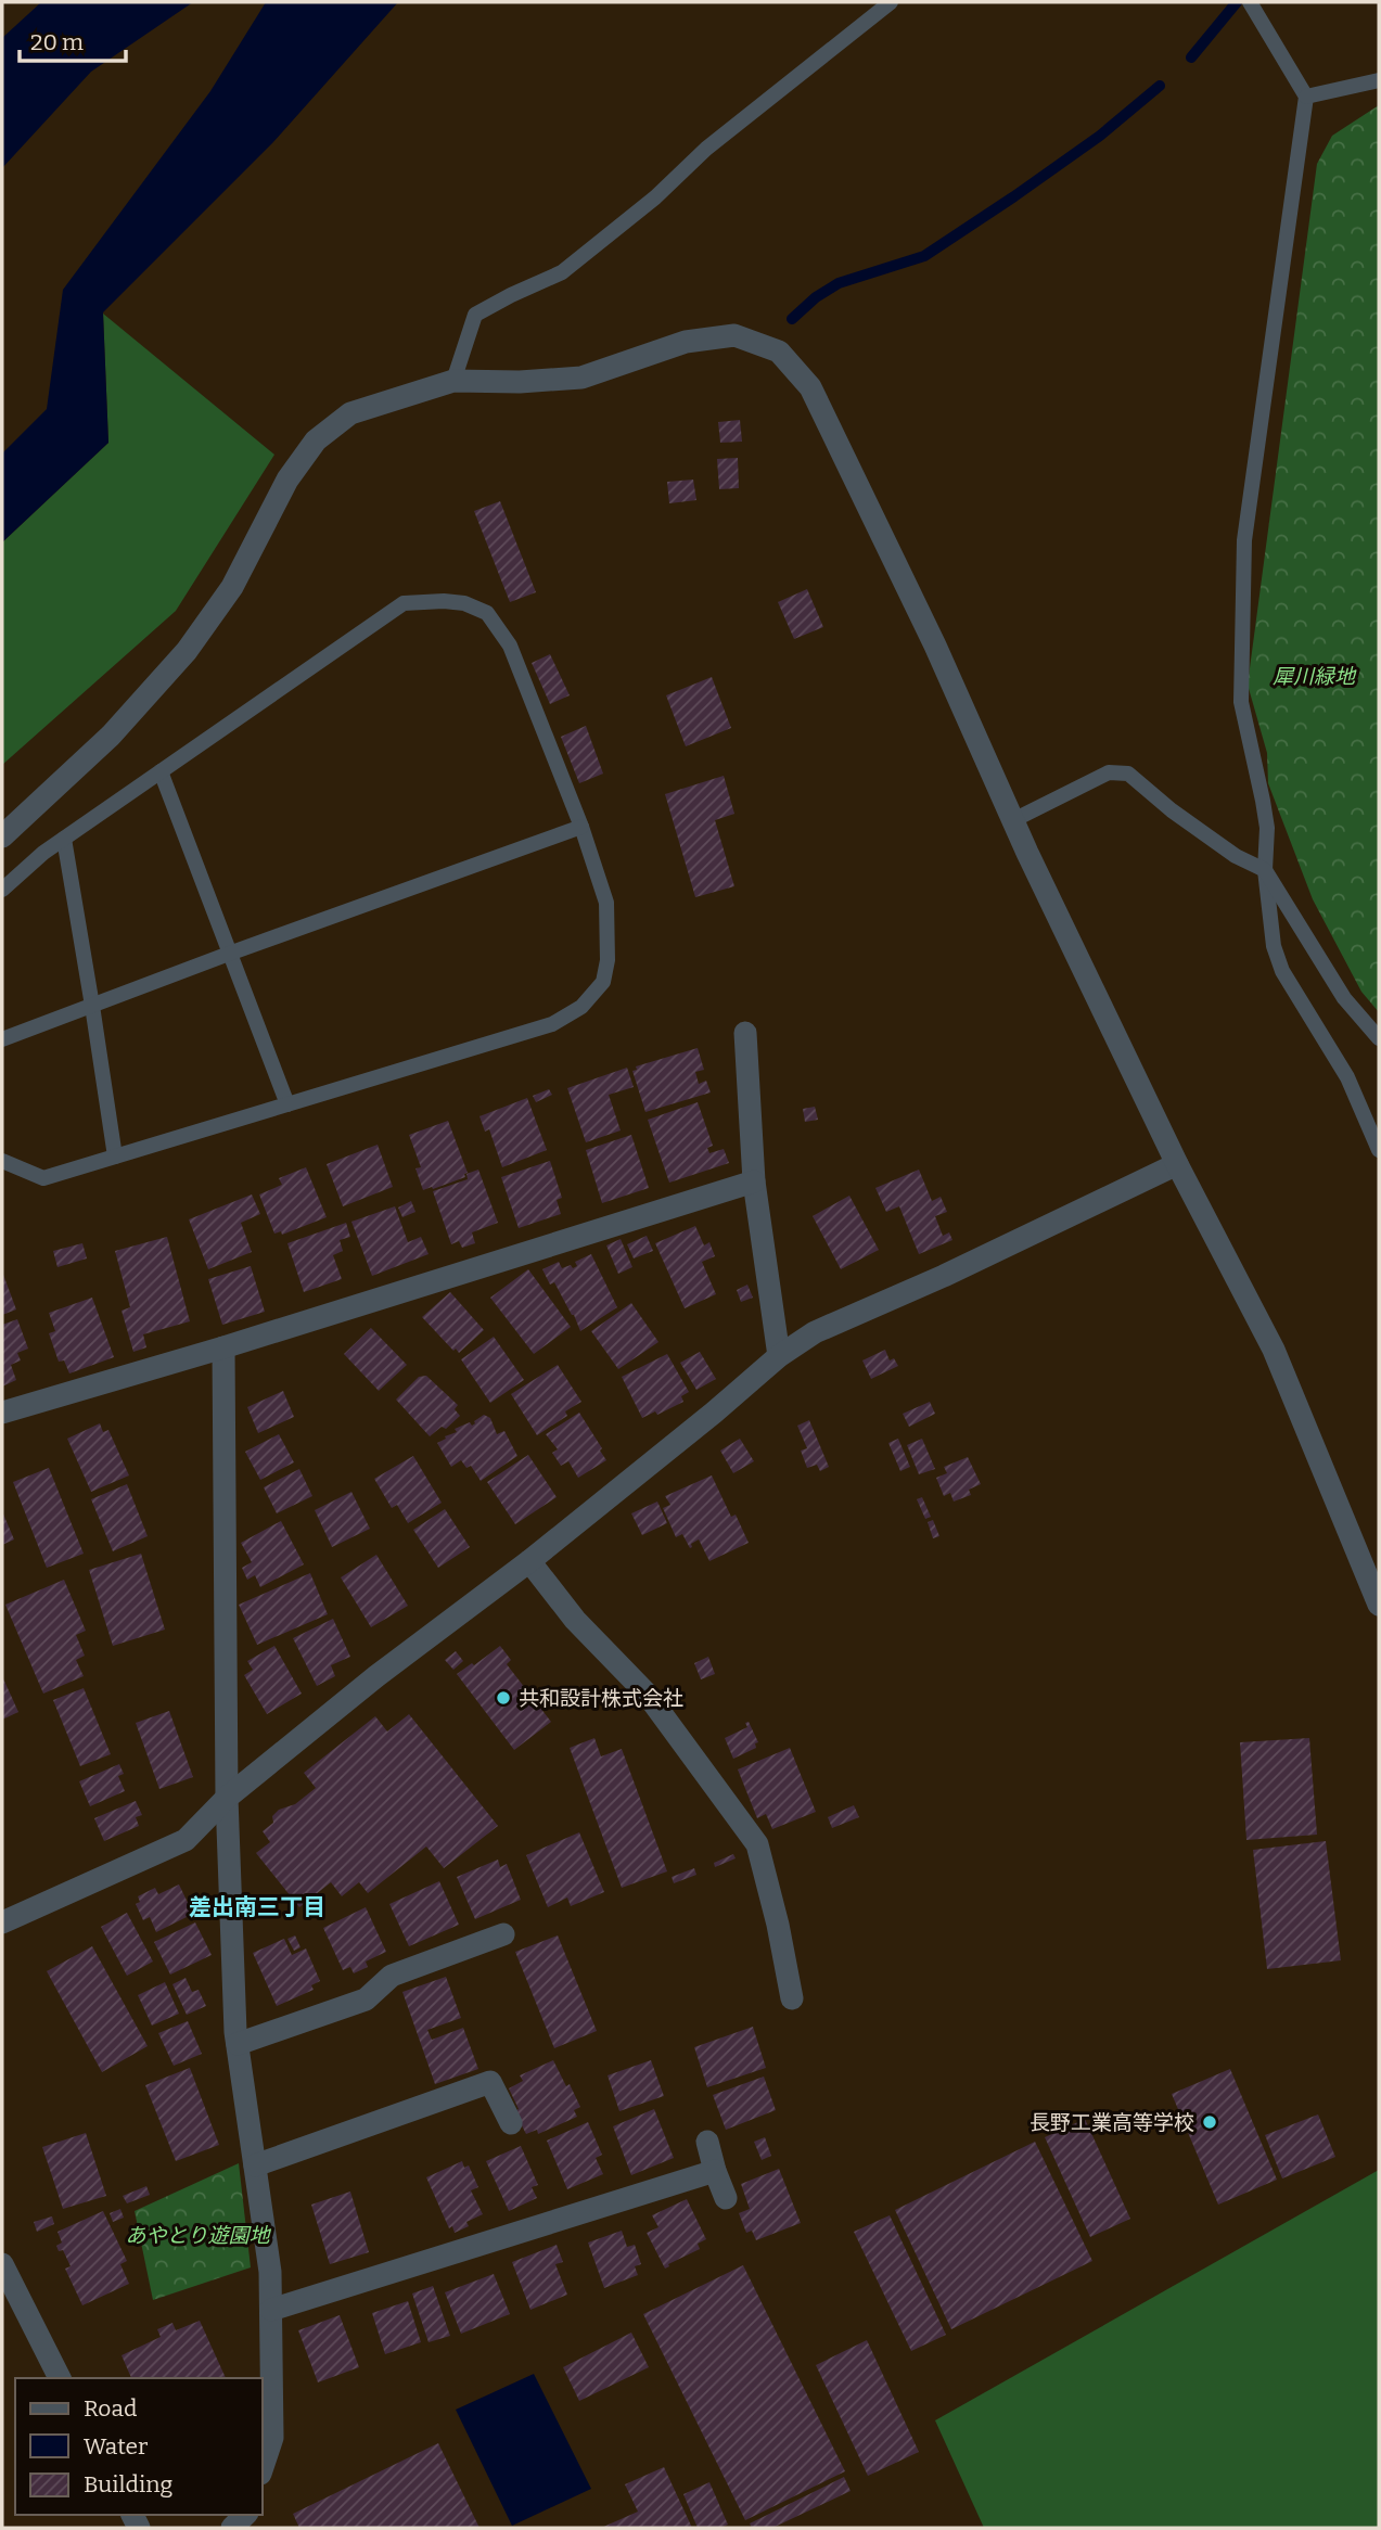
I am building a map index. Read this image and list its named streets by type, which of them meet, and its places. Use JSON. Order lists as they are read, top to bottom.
{
  "districts": ["差出南三丁目"],
  "parks": ["犀川緑地", "あやとり遊園地"],
  "places": ["共和設計株式会社", "長野工業高等学校"],
  "legend": ["Road", "Water", "Building"],
  "scale_bar": "20 m"
}
